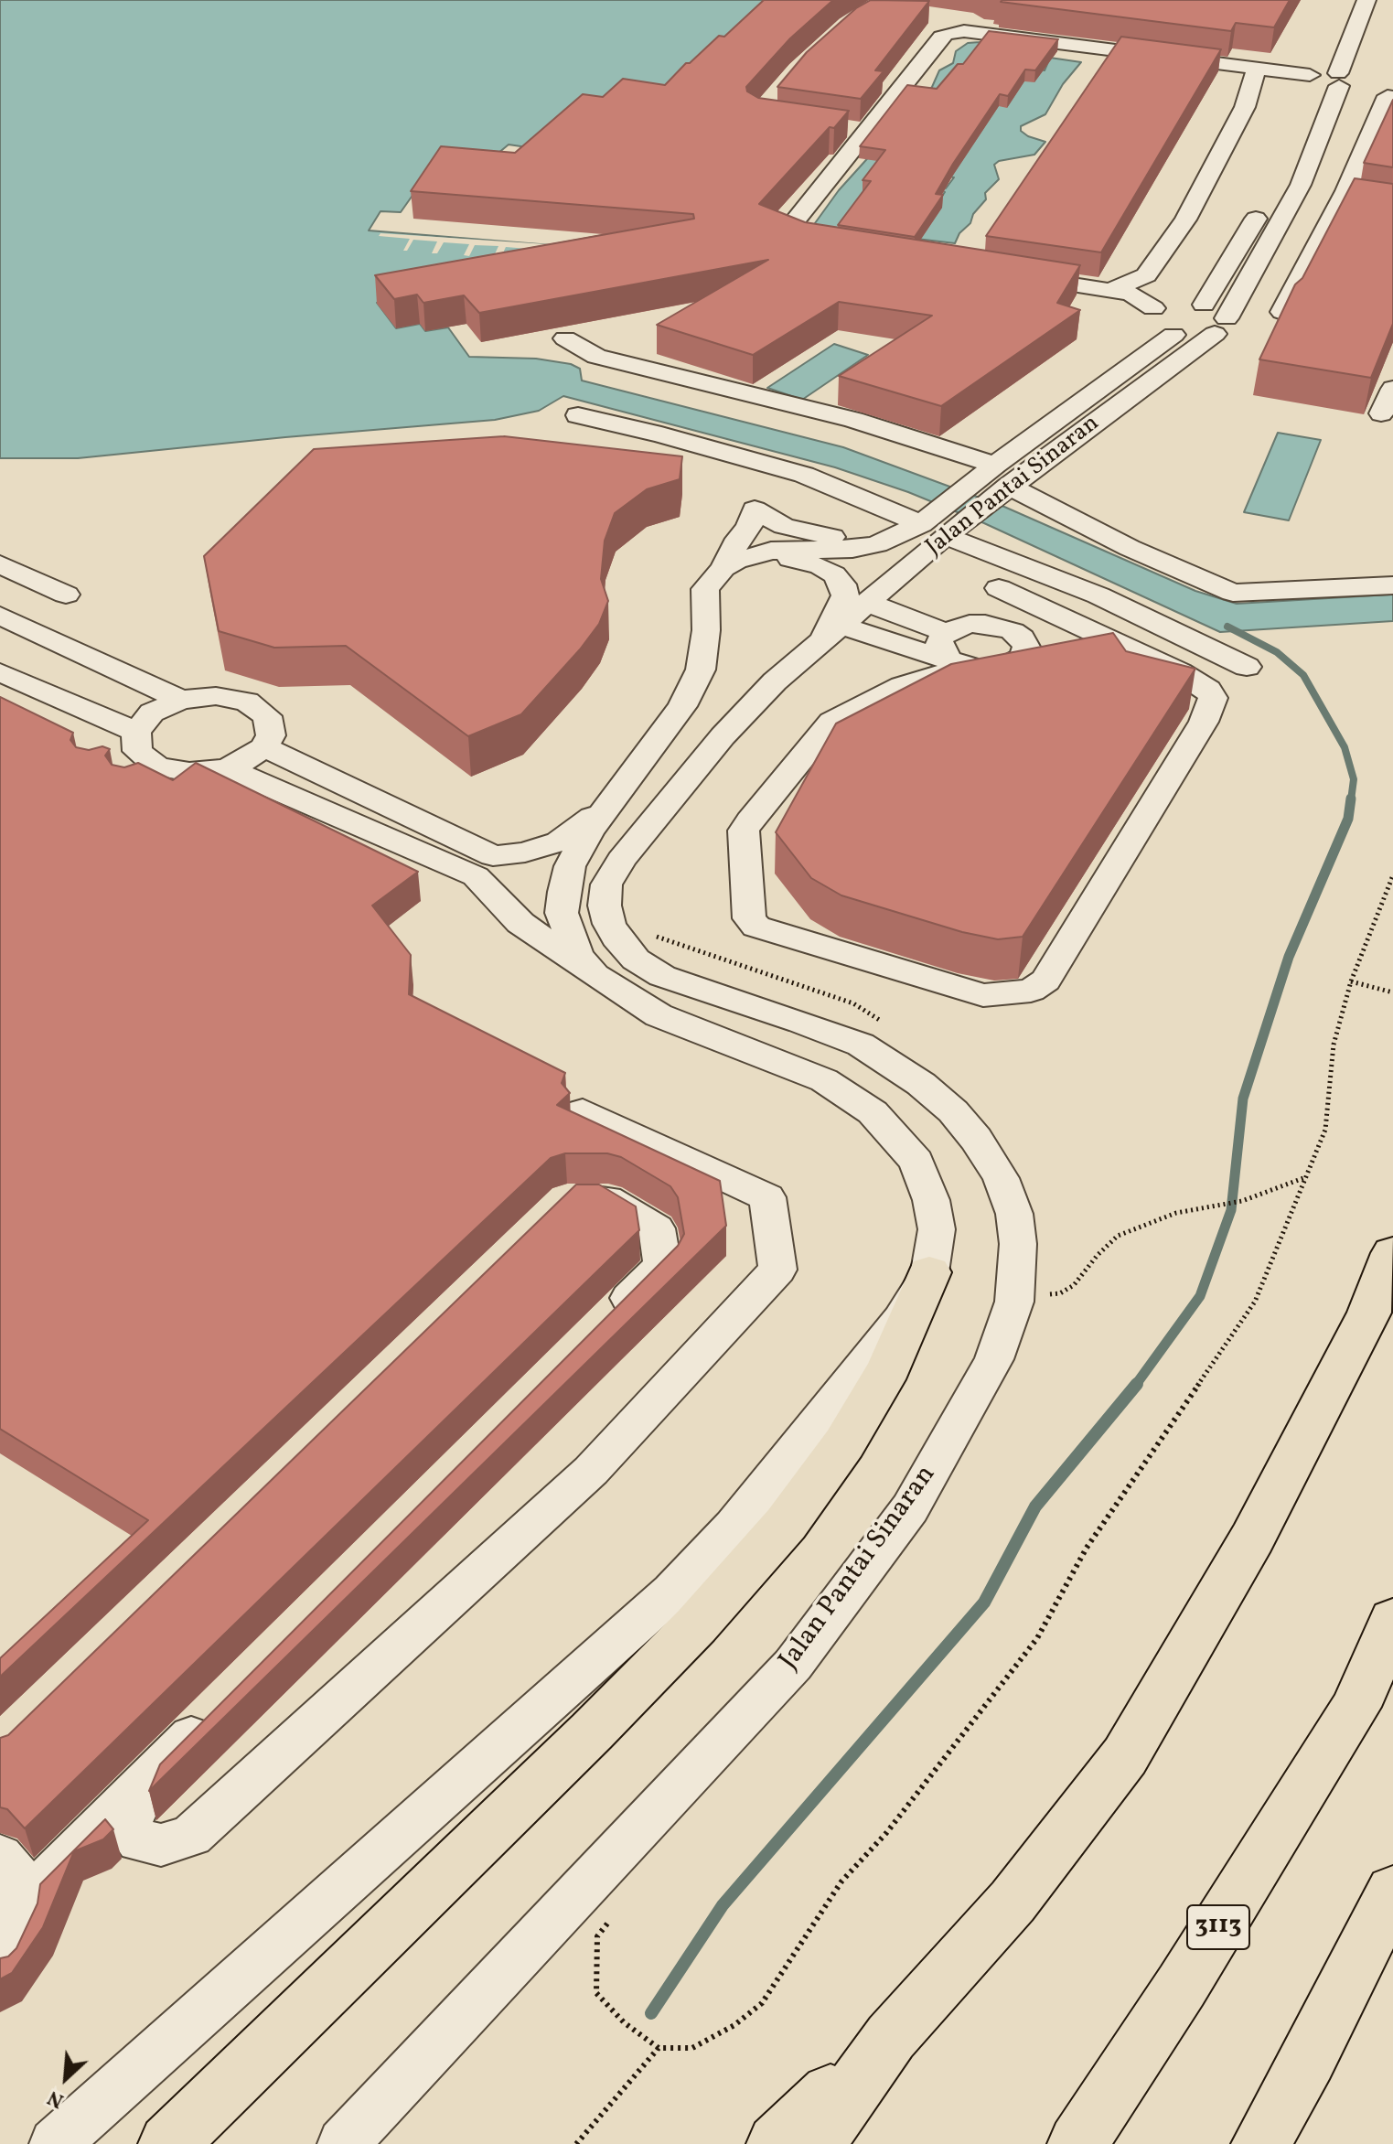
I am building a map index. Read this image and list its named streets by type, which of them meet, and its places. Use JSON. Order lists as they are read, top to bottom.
{
  "streets": {
    "highway": ["3113"],
    "street": ["Jalan Pantai Sinaran"]
  },
  "north": "bottom left"
}
